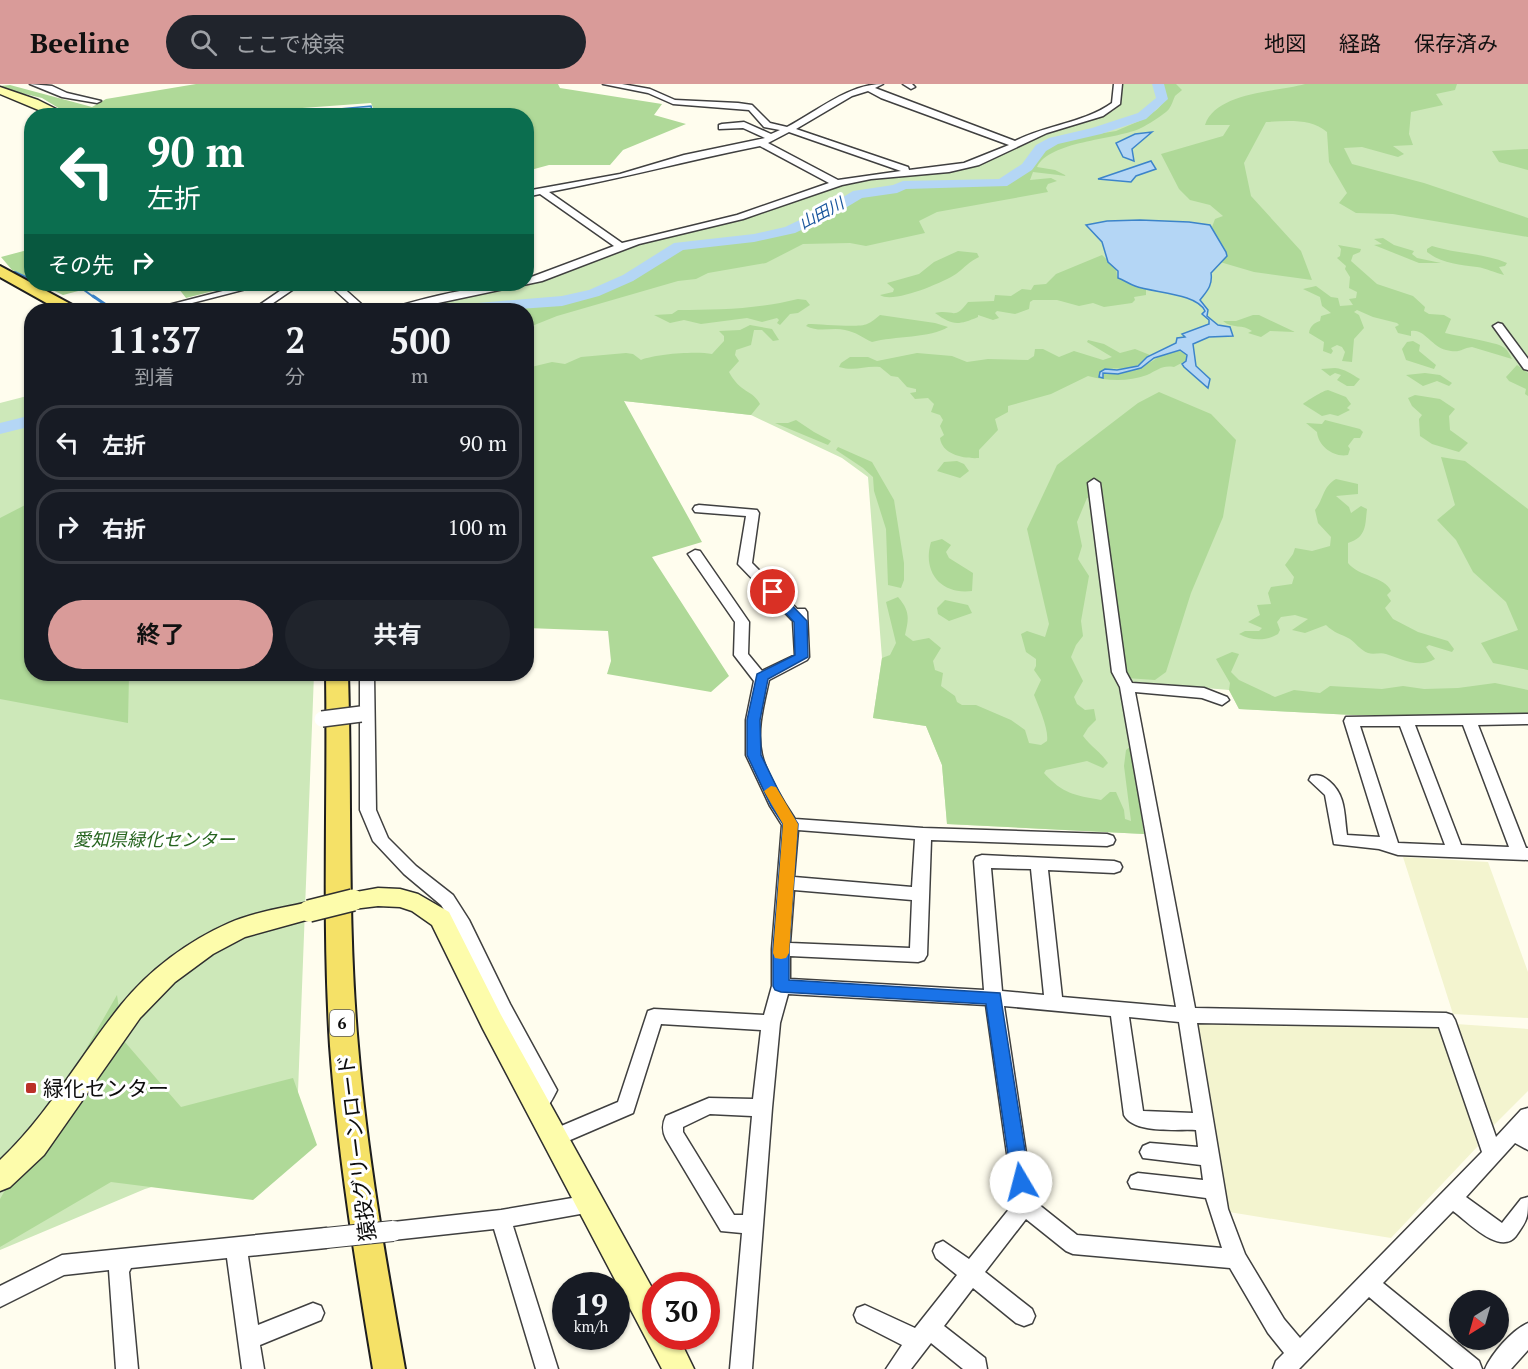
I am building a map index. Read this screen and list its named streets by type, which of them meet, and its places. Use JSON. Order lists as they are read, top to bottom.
{
  "streets": {
    "main road": ["6", "猿投グリーンロード"]
  },
  "water": ["山田川"],
  "parks": ["愛知県緑化センター"],
  "places": {
    "transit": ["緑化センター"]
  },
  "north": "bottom left",
  "page": {
    "header": "Beeline",
    "search": "ここで検索",
    "nav": ["地図", "経路", "保存済み"],
    "turn": ["90 m", "左折"],
    "then": "その先",
    "eta": [
      "11:37",
      "到着",
      "2",
      "分",
      "500",
      "m"
    ],
    "list": [
      {
        "name": "左折",
        "value": "90 m"
      },
      {
        "name": "右折",
        "value": "100 m"
      }
    ],
    "buttons": ["終了", "共有"],
    "speed": "19 km/h",
    "limit": "30"
  }
}
